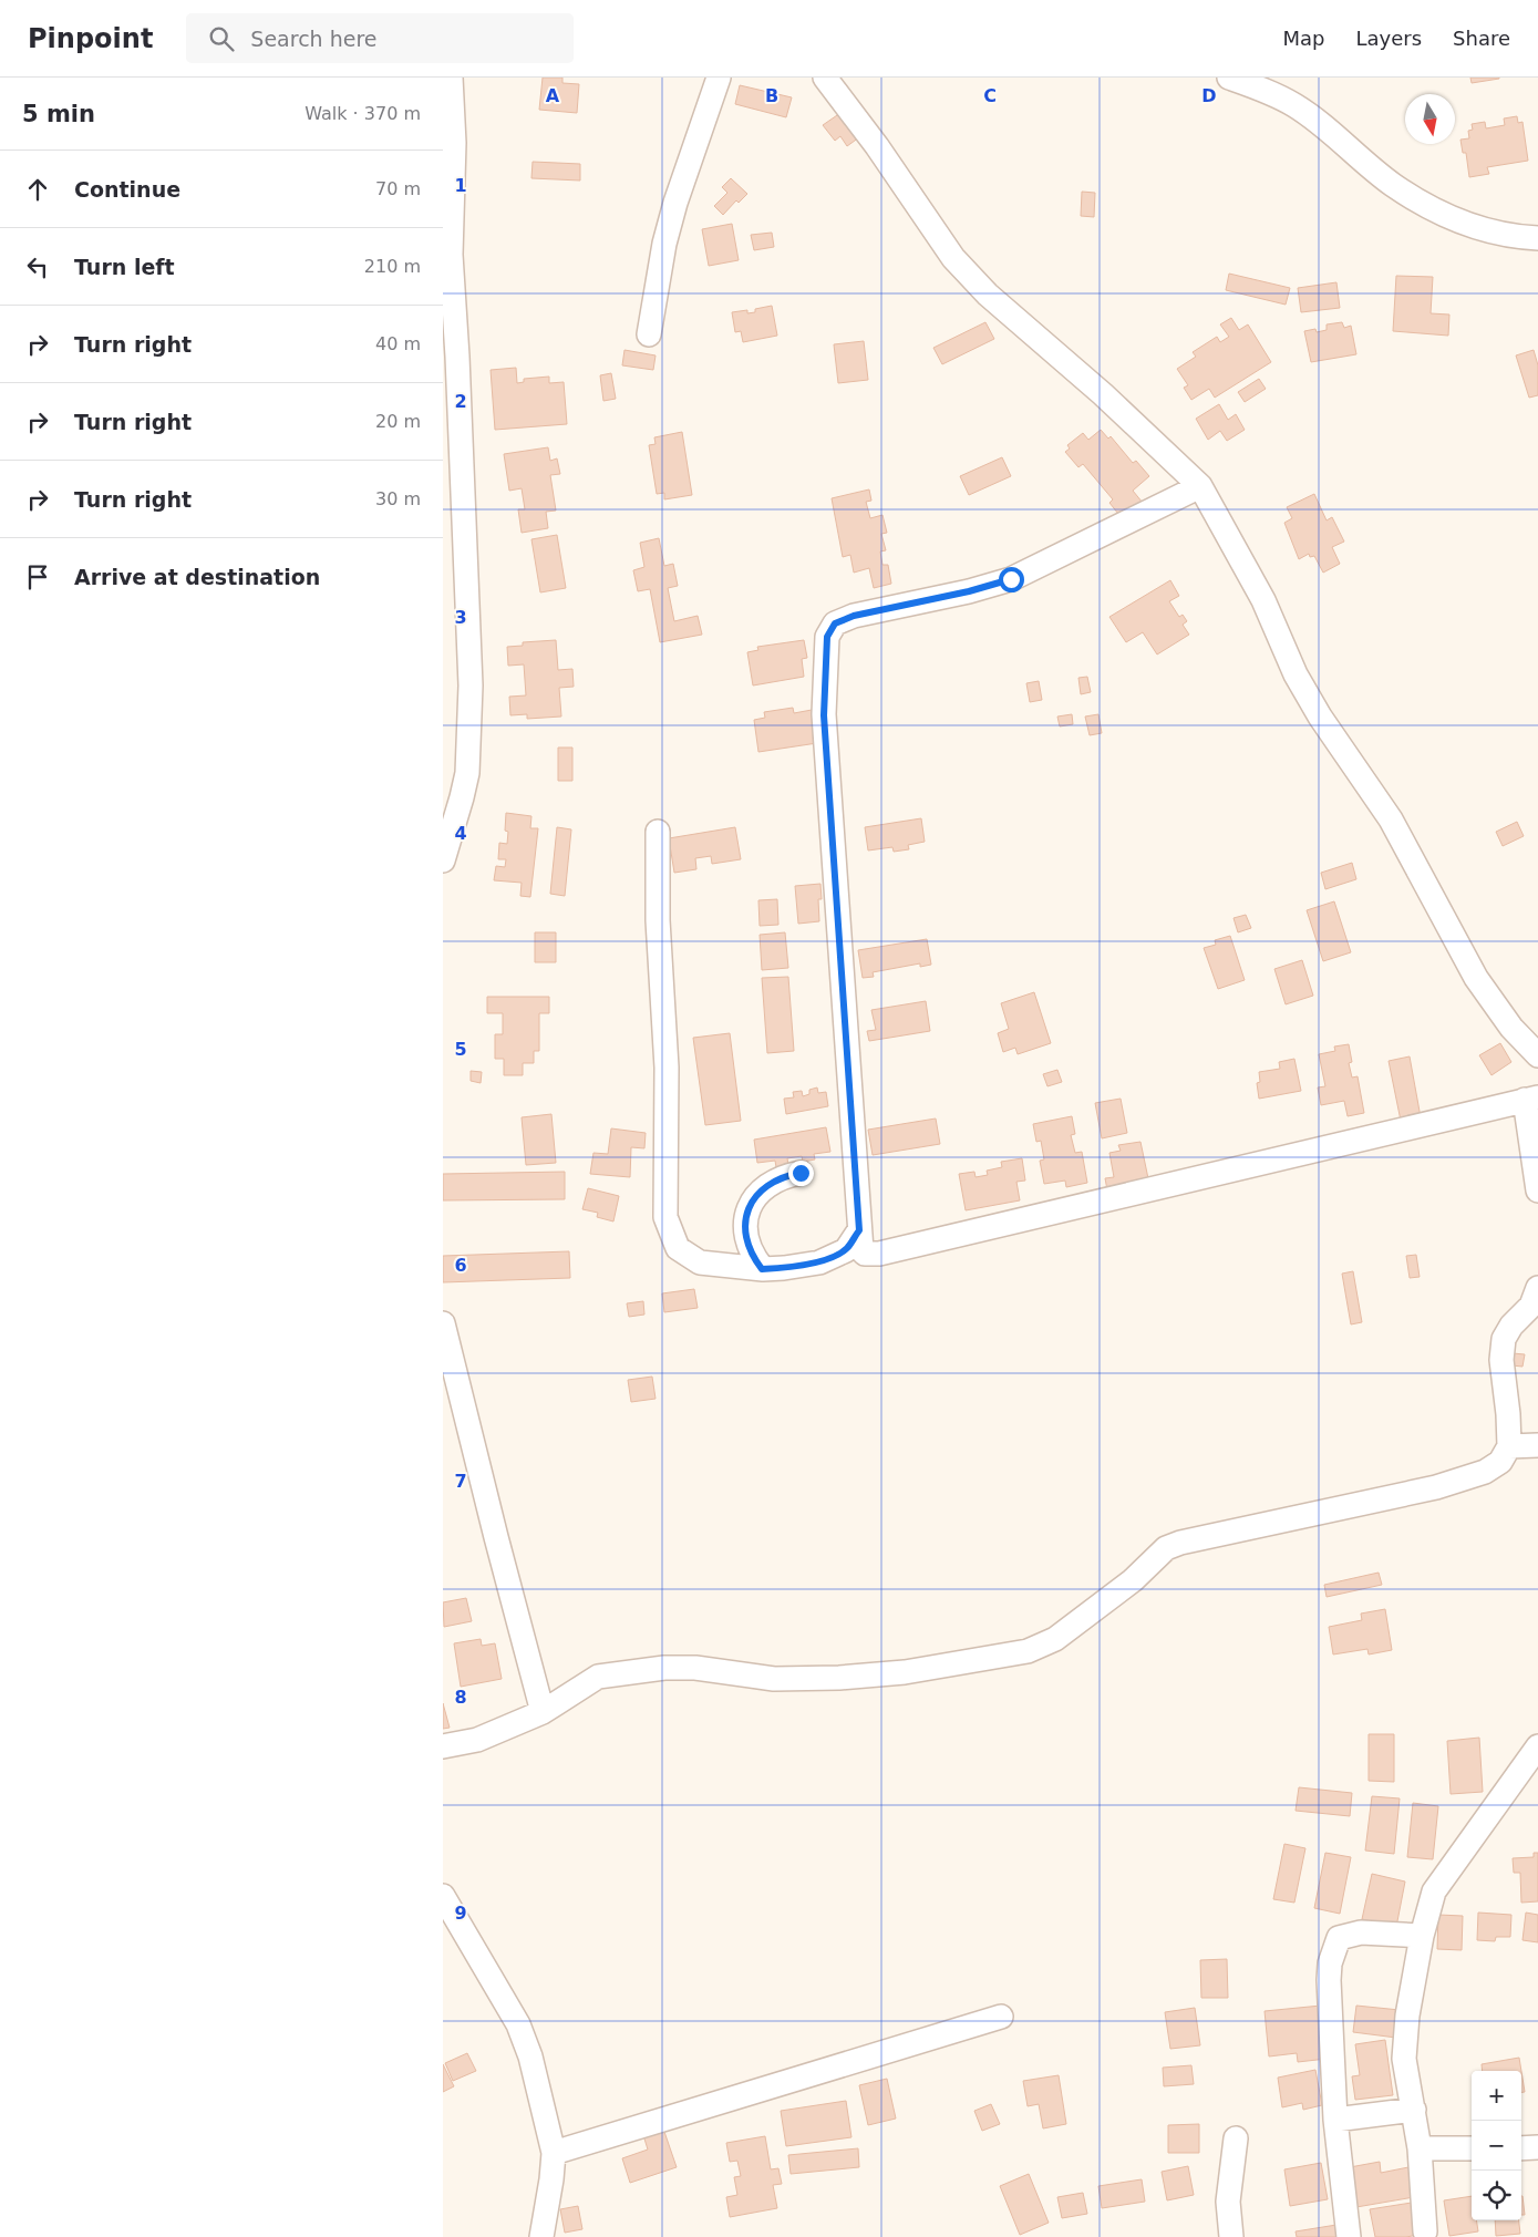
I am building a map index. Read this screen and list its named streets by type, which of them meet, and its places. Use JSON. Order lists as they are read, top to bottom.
{
  "north": "bottom",
  "page": {
    "header": "Pinpoint",
    "search": "Search here",
    "nav": ["Map", "Layers", "Share"],
    "heading": ["5 min", "Walk · 370 m"],
    "list": [
      ["Continue", "70 m"],
      ["Turn left", "210 m"],
      ["Turn right", "40 m"],
      ["Turn right", "20 m"],
      ["Turn right", "30 m"],
      "Arrive at destination"
    ],
    "map_buttons": ["+", "−"]
  },
  "grid": {
    "columns": [
      "A",
      "B",
      "C",
      "D"
    ],
    "rows": [
      "1",
      "2",
      "3",
      "4",
      "5",
      "6",
      "7",
      "8",
      "9"
    ]
  }
}
